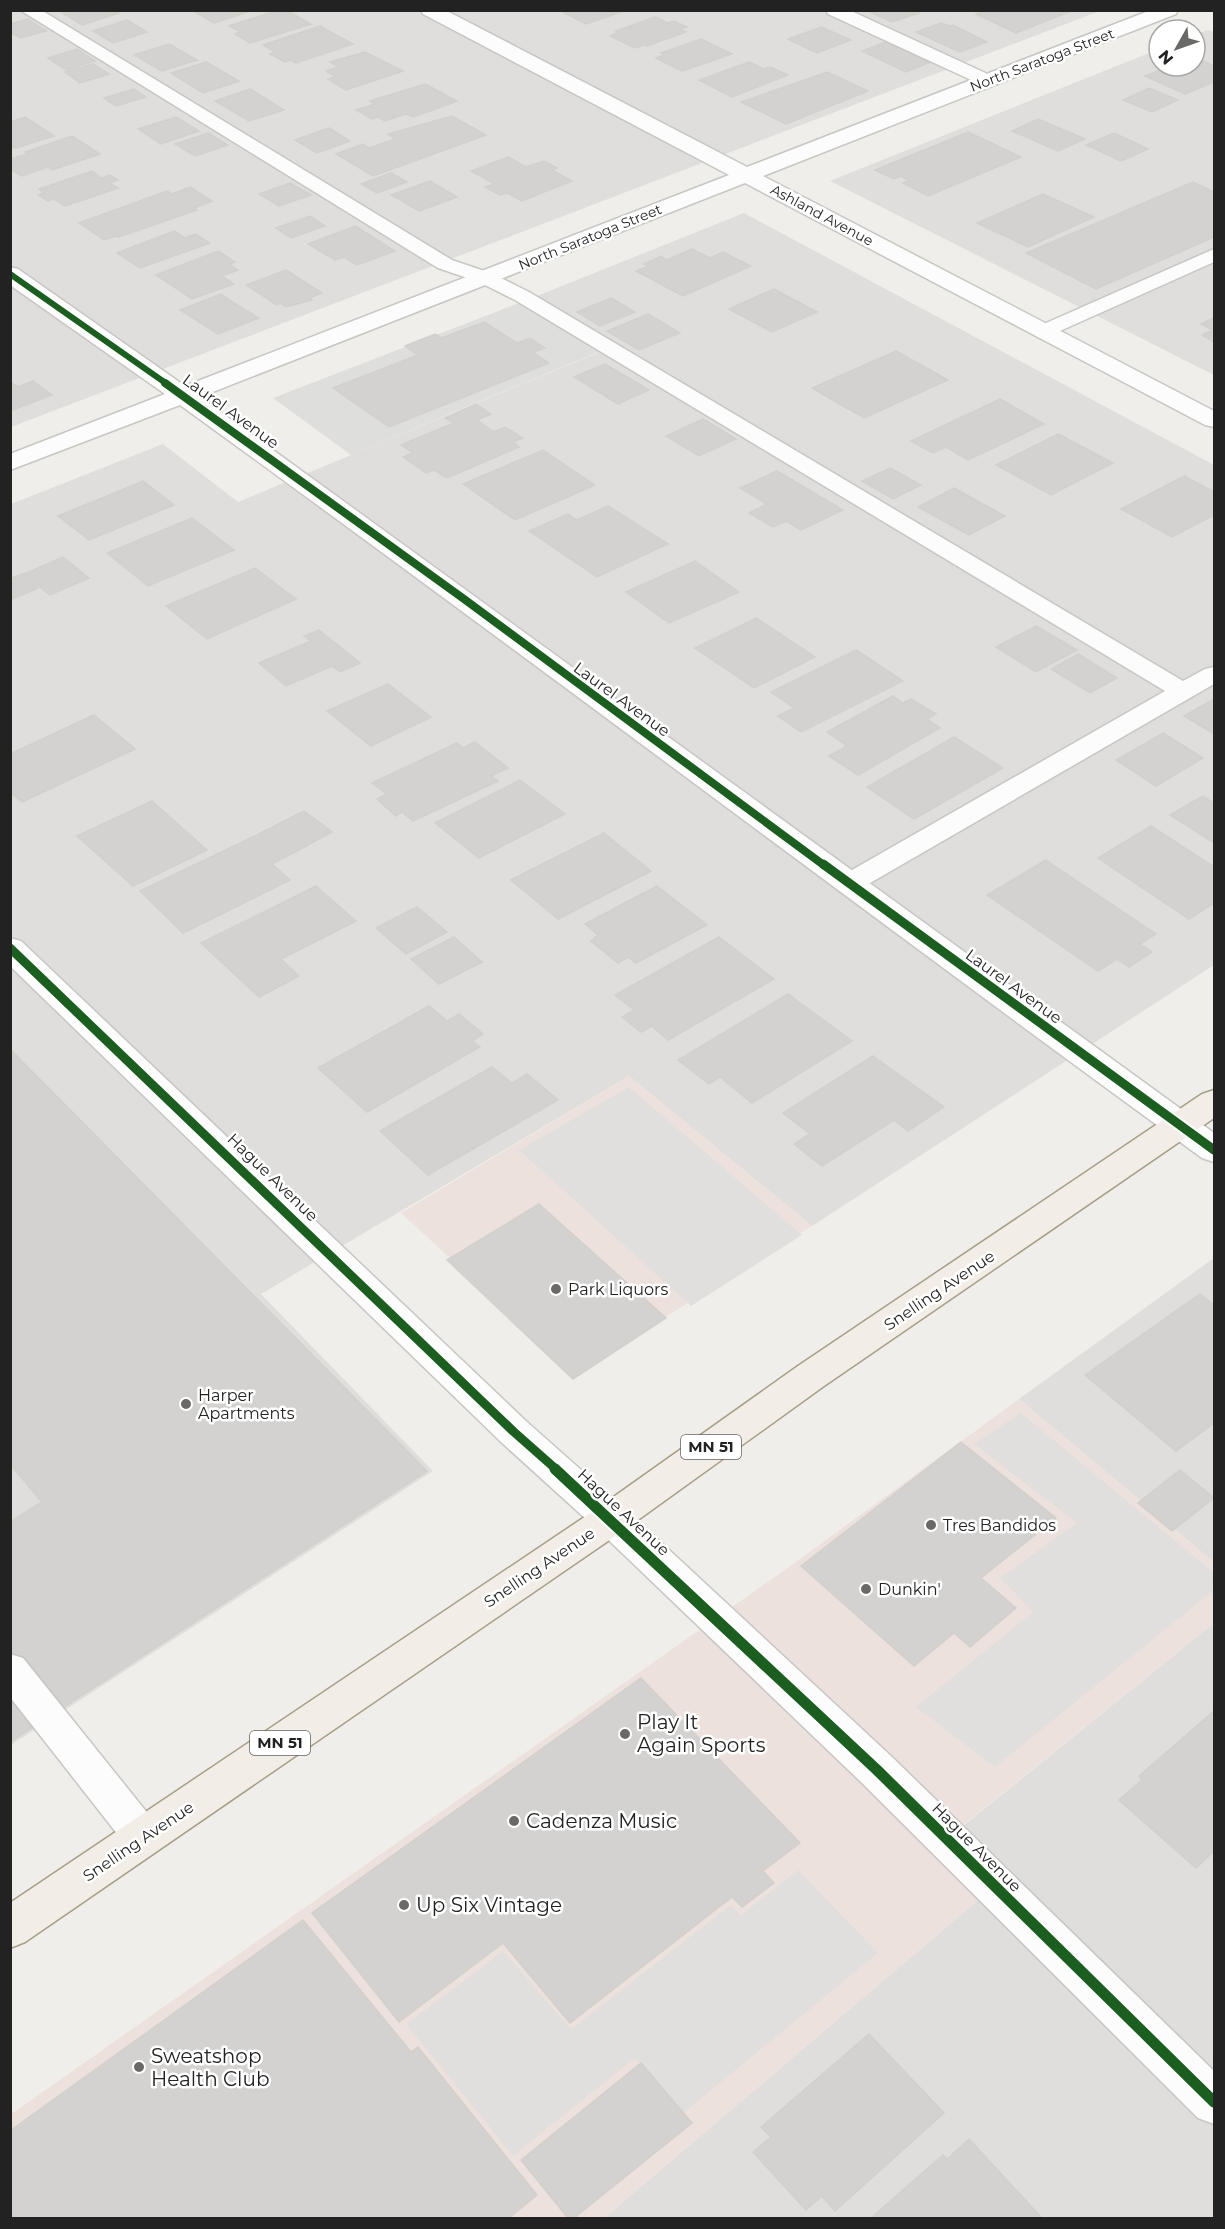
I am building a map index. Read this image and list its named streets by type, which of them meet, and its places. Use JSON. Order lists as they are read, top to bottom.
{
  "streets": {
    "main road": ["Snelling Avenue", "MN 51"],
    "street": [
      "North Saratoga Street",
      "Ashland Avenue",
      "Laurel Avenue",
      "Hague Avenue"
    ]
  },
  "crossings": [
    ["North Saratoga Street", "Ashland Avenue"],
    ["North Saratoga Street", "Laurel Avenue"],
    ["Laurel Avenue", "Snelling Avenue"],
    ["Hague Avenue", "Snelling Avenue"]
  ],
  "places": [
    "Park Liquors",
    "Harper Apartments",
    "Tres Bandidos",
    "Dunkin'",
    "Play It Again Sports",
    "Cadenza Music",
    "Up Six Vintage",
    "Sweatshop Health Club"
  ],
  "north": "bottom left"
}
